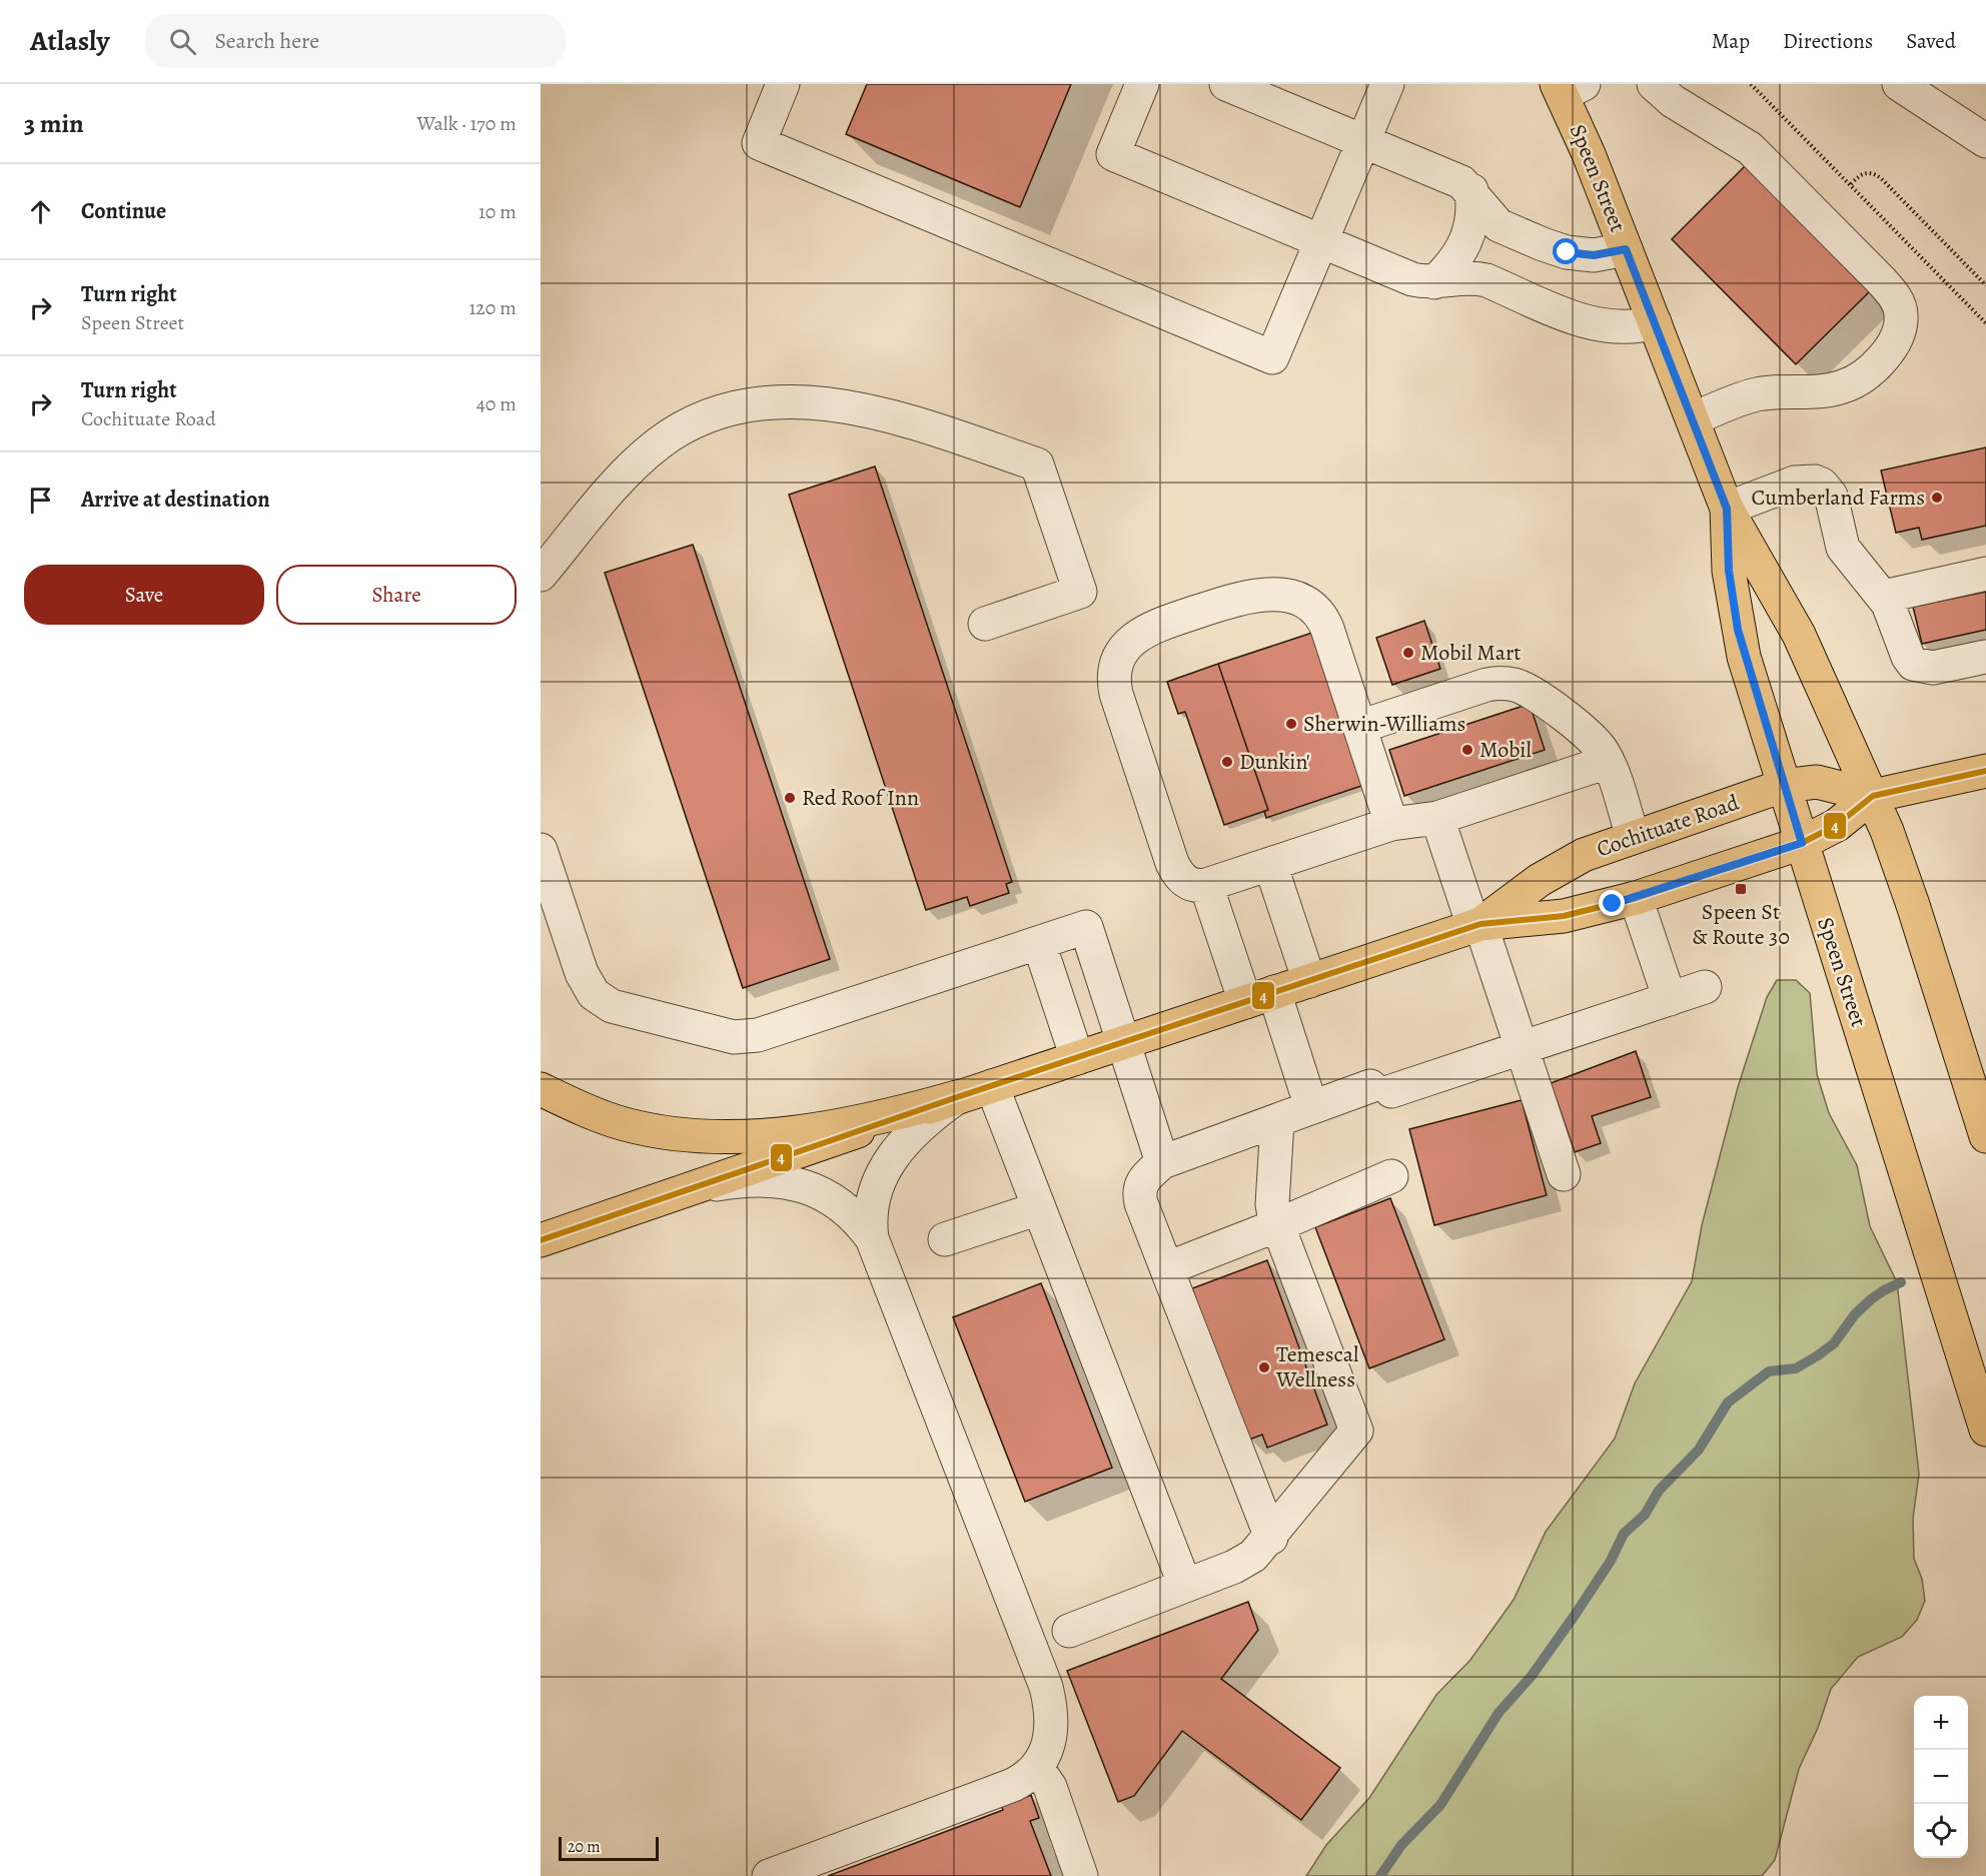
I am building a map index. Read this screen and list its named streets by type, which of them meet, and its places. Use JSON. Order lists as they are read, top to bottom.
{
  "streets": {
    "main road": ["Speen Street", "Cochituate Road"]
  },
  "crossings": [
    ["Speen Street", "Cochituate Road"]
  ],
  "places": {
    "other": [
      "Cumberland Farms",
      "Mobil Mart",
      "Sherwin-Williams",
      "Mobil",
      "Dunkin'",
      "Red Roof Inn",
      "Temescal Wellness"
    ],
    "transit": ["Speen St & Route 30"]
  },
  "lines": ["transit line 4"],
  "scale_bar": "20 m",
  "page": {
    "header": "Atlasly",
    "search": "Search here",
    "nav": ["Map", "Directions", "Saved"],
    "heading": ["3 min", "Walk · 170 m"],
    "list": [
      ["Continue", "10 m"],
      ["Turn right", "Speen Street", "120 m"],
      ["Turn right", "Cochituate Road", "40 m"],
      "Arrive at destination"
    ],
    "buttons": ["Save", "Share"],
    "map_buttons": ["+", "−"],
    "scale": "20 m"
  }
}
